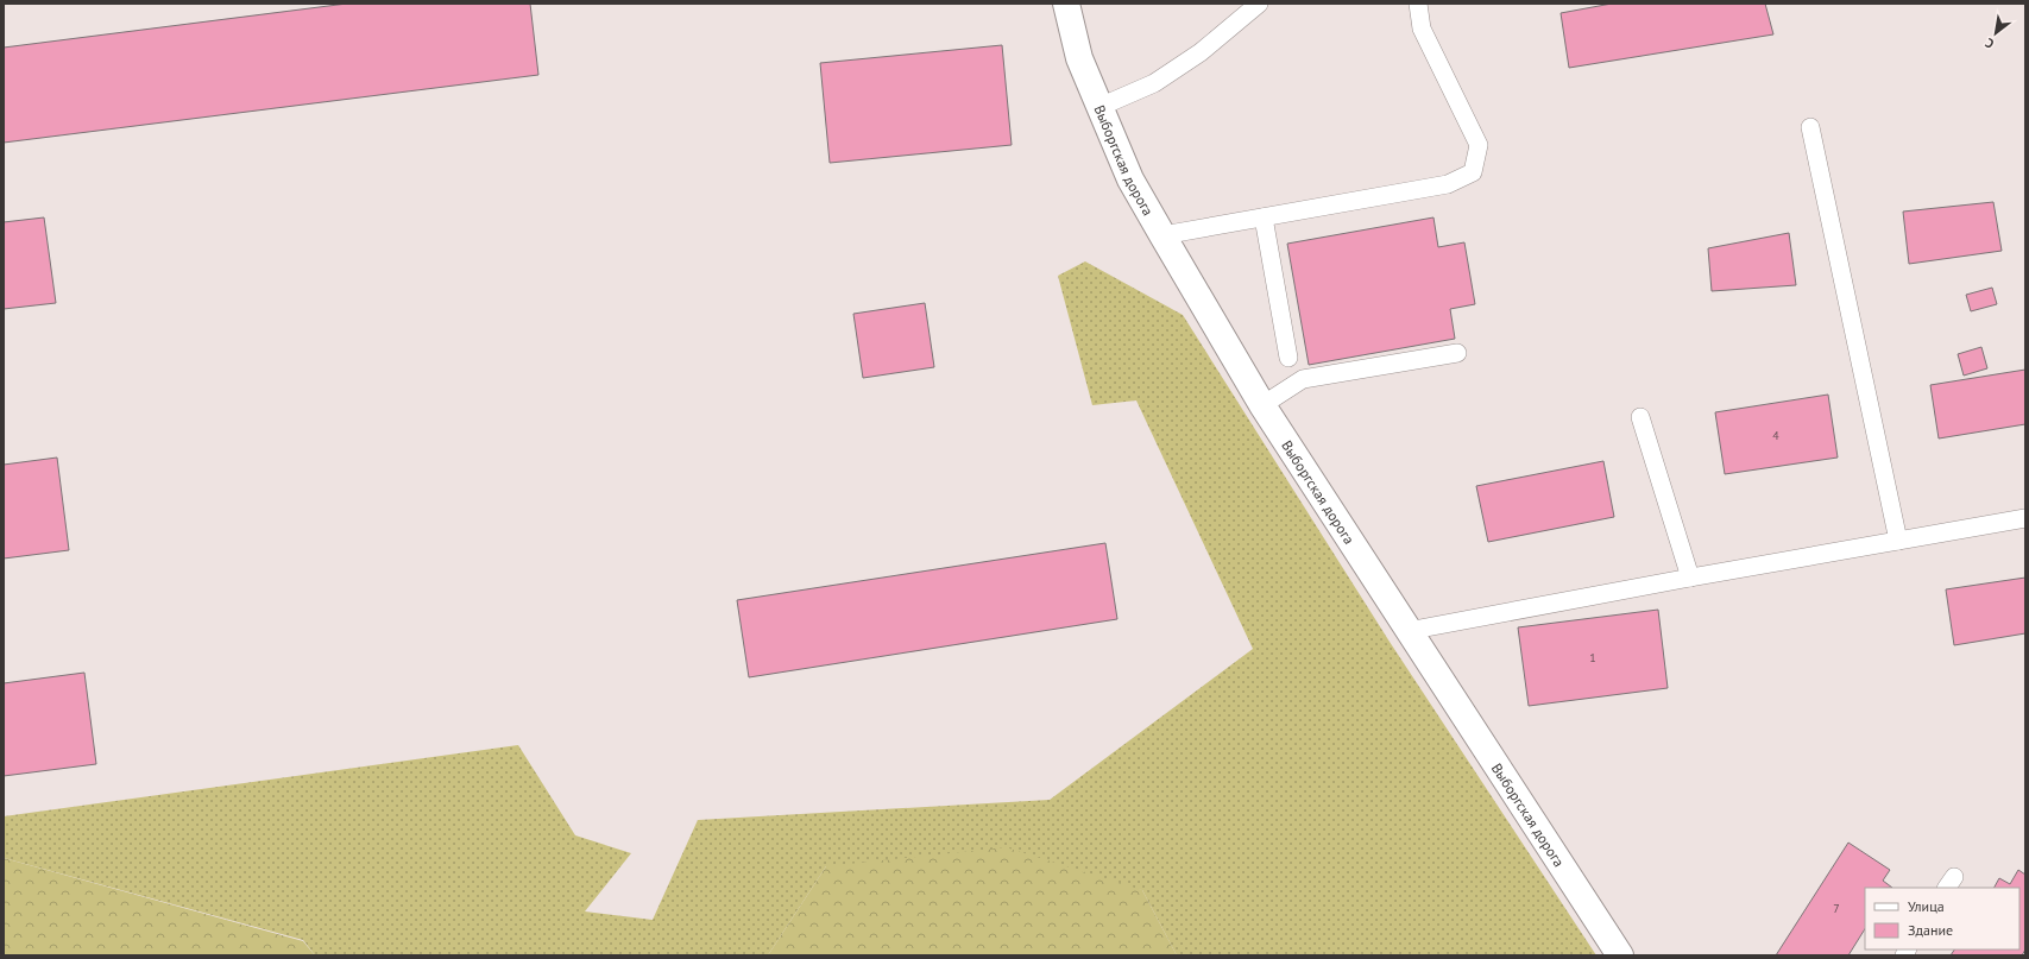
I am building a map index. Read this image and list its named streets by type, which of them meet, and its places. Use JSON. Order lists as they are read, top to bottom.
{
  "streets": {
    "street": ["Выборгская дорога"]
  },
  "house_numbers": ["4", "1", "7"],
  "legend": ["Улица", "Здание"],
  "north": "bottom left"
}
